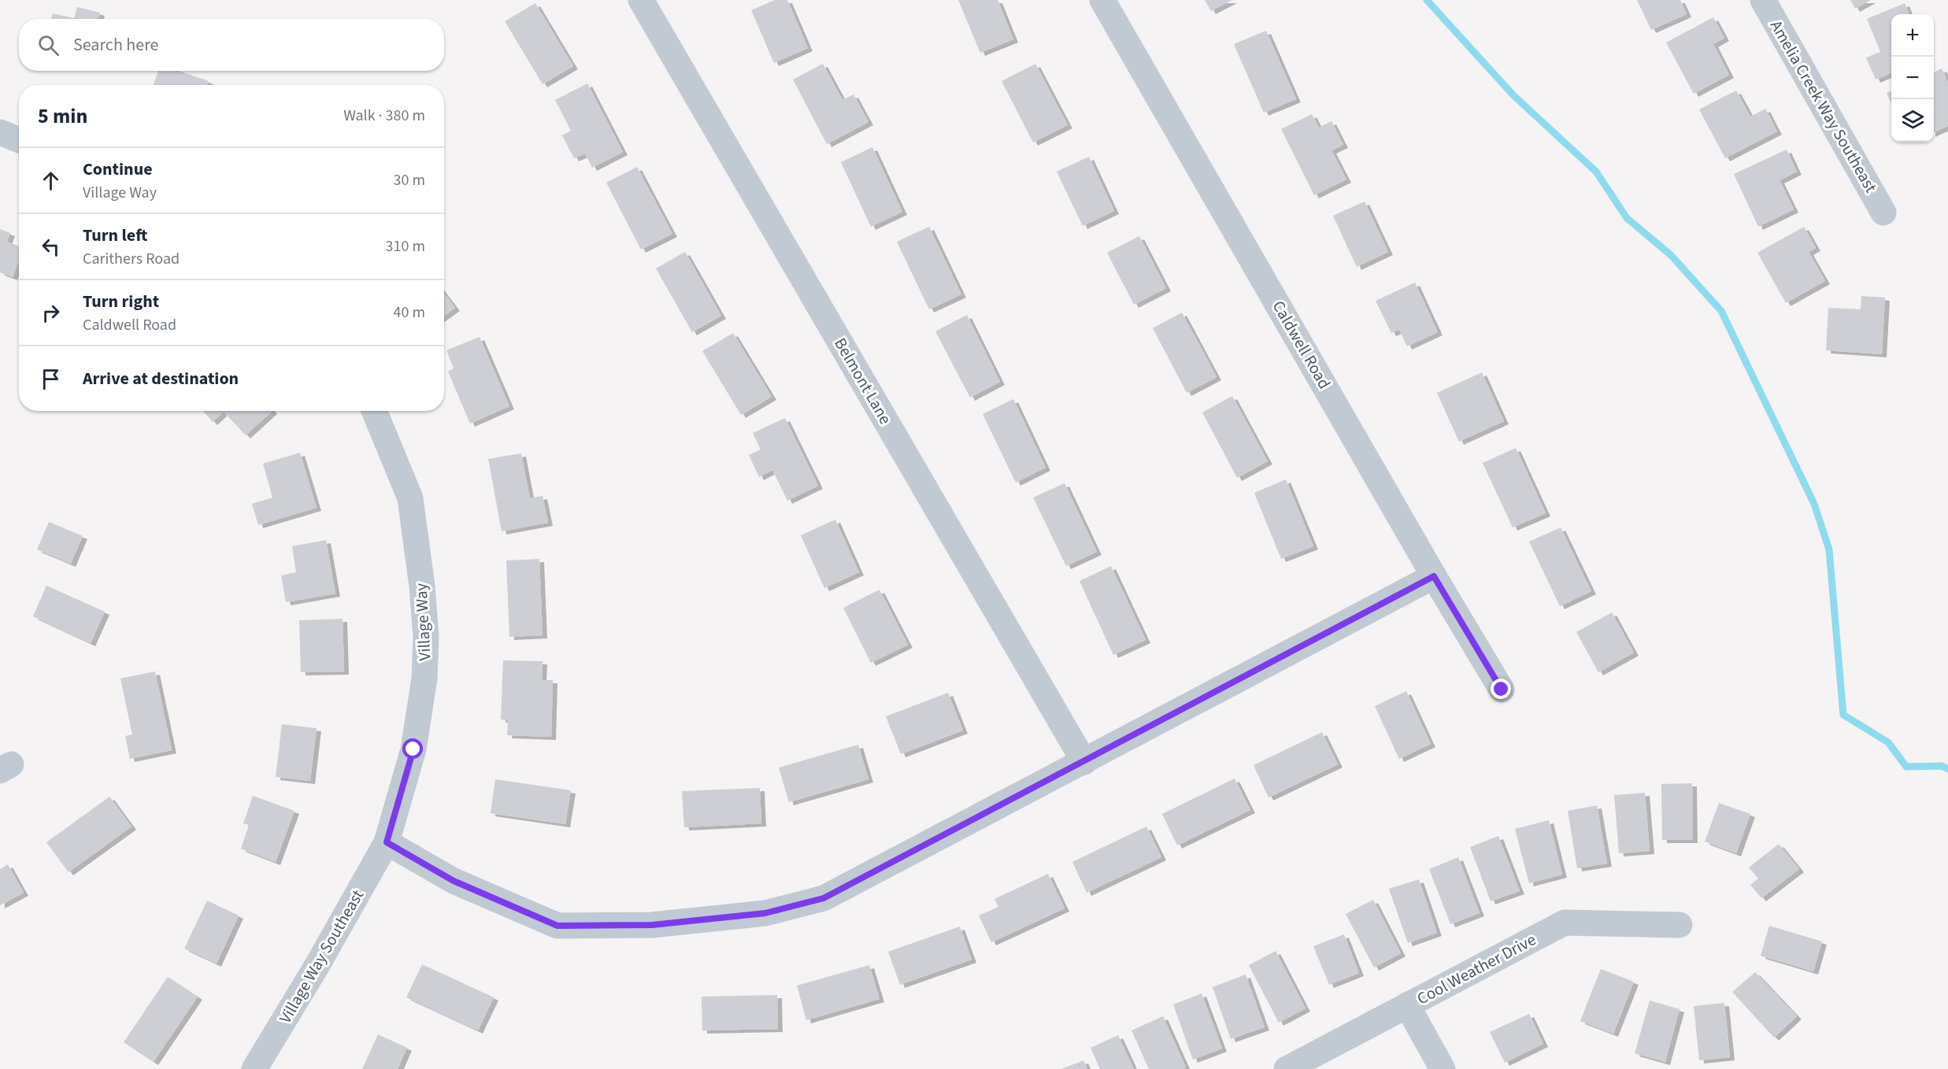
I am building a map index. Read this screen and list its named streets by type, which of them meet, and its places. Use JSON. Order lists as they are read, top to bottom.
{
  "streets": {
    "street": [
      "Amelia Creek Way Southeast",
      "Caldwell Road",
      "Belmont Lane",
      "Village Way",
      "Village Way Southeast",
      "Cool Weather Drive"
    ]
  },
  "crossings": [
    ["Village Way", "Village Way Southeast"]
  ],
  "page": {
    "map_buttons": ["+", "−"],
    "search": "Search here",
    "heading": ["5 min", "Walk · 380 m"],
    "list": [
      ["Continue", "Village Way", "30 m"],
      ["Turn left", "Carithers Road", "310 m"],
      ["Turn right", "Caldwell Road", "40 m"],
      "Arrive at destination"
    ]
  }
}
